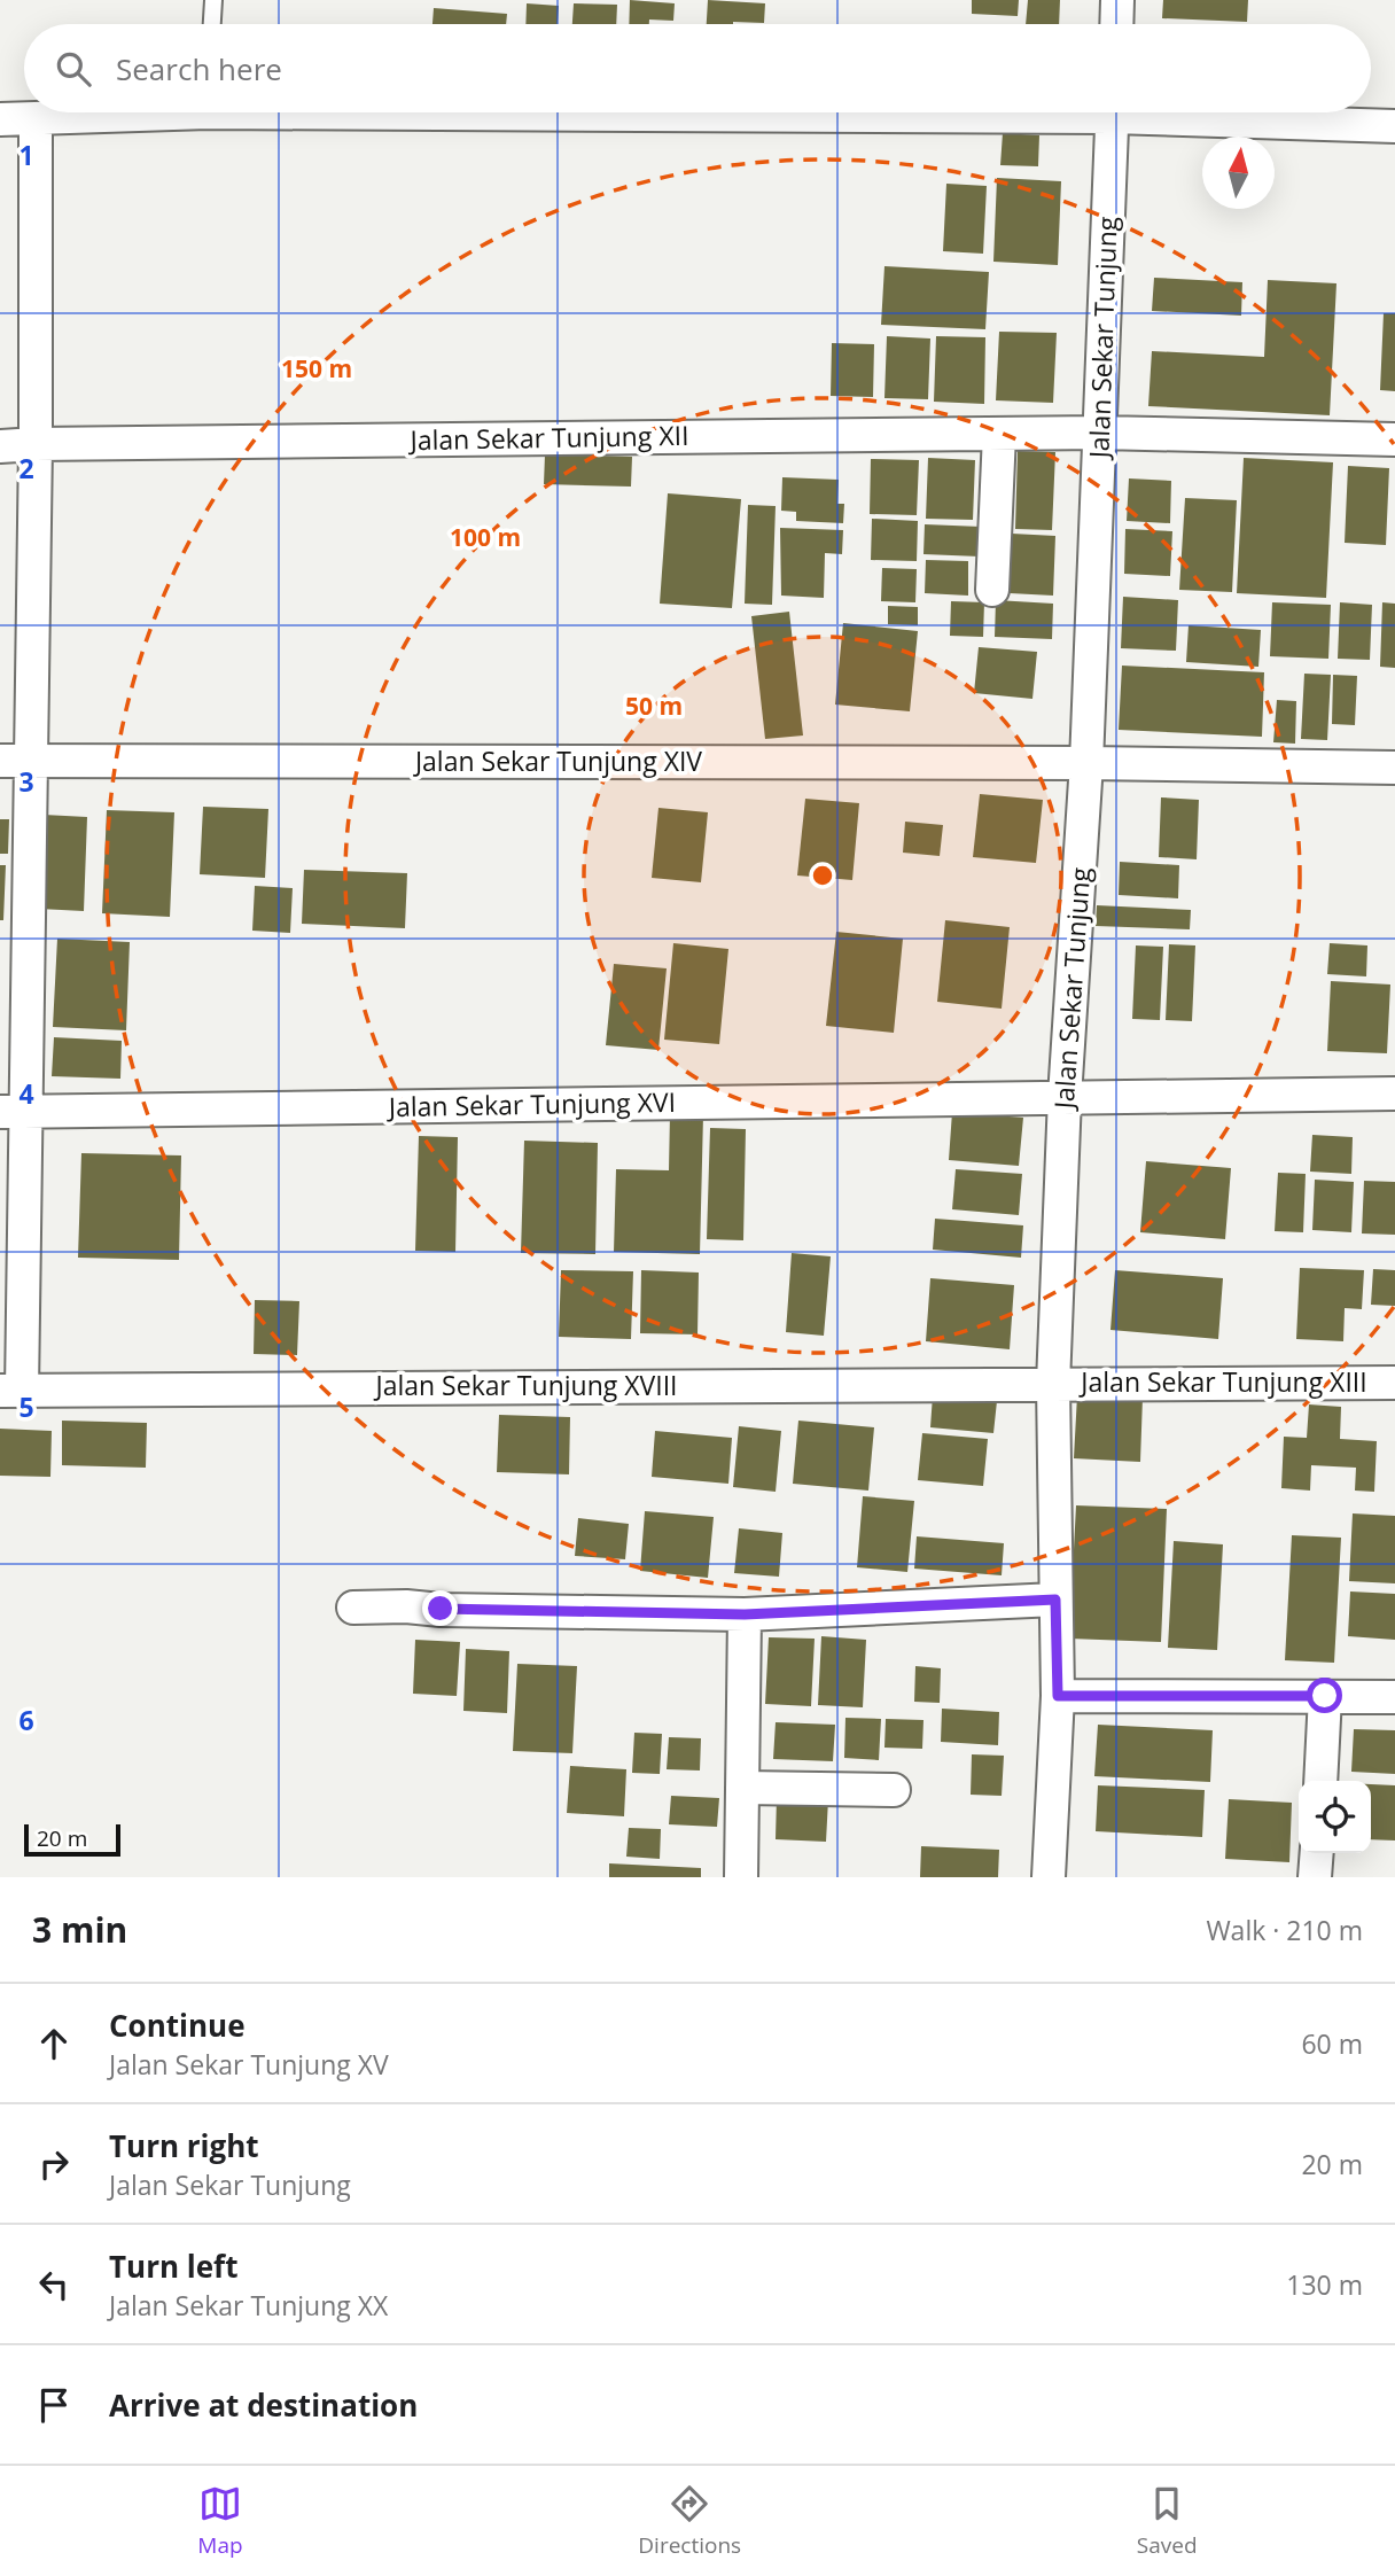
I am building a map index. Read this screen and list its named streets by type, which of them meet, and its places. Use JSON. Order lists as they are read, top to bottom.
{
  "streets": {
    "street": [
      "Jalan Sekar Tunjung",
      "Jalan Sekar Tunjung XII",
      "Jalan Sekar Tunjung XIV",
      "Jalan Sekar Tunjung XVI",
      "Jalan Sekar Tunjung XIII",
      "Jalan Sekar Tunjung XVIII"
    ]
  },
  "crossings": [
    ["Jalan Sekar Tunjung", "Jalan Sekar Tunjung XII"],
    ["Jalan Sekar Tunjung", "Jalan Sekar Tunjung XIV"],
    ["Jalan Sekar Tunjung", "Jalan Sekar Tunjung XVI"],
    ["Jalan Sekar Tunjung", "Jalan Sekar Tunjung XIII"],
    ["Jalan Sekar Tunjung", "Jalan Sekar Tunjung XVIII"],
    ["Jalan Sekar Tunjung XIII", "Jalan Sekar Tunjung XVIII"]
  ],
  "scale_bar": "20 m",
  "north": "top",
  "page": {
    "search": "Search here",
    "scale": "20 m",
    "heading": ["3 min", "Walk · 210 m"],
    "list": [
      ["Continue", "Jalan Sekar Tunjung XV", "60 m"],
      ["Turn right", "Jalan Sekar Tunjung", "20 m"],
      ["Turn left", "Jalan Sekar Tunjung XX", "130 m"],
      "Arrive at destination"
    ],
    "nav": ["Map", "Directions", "Saved"]
  },
  "grid": {
    "rows": [
      "1",
      "2",
      "3",
      "4",
      "5",
      "6"
    ]
  },
  "rings": ["150 m", "100 m", "50 m"]
}
